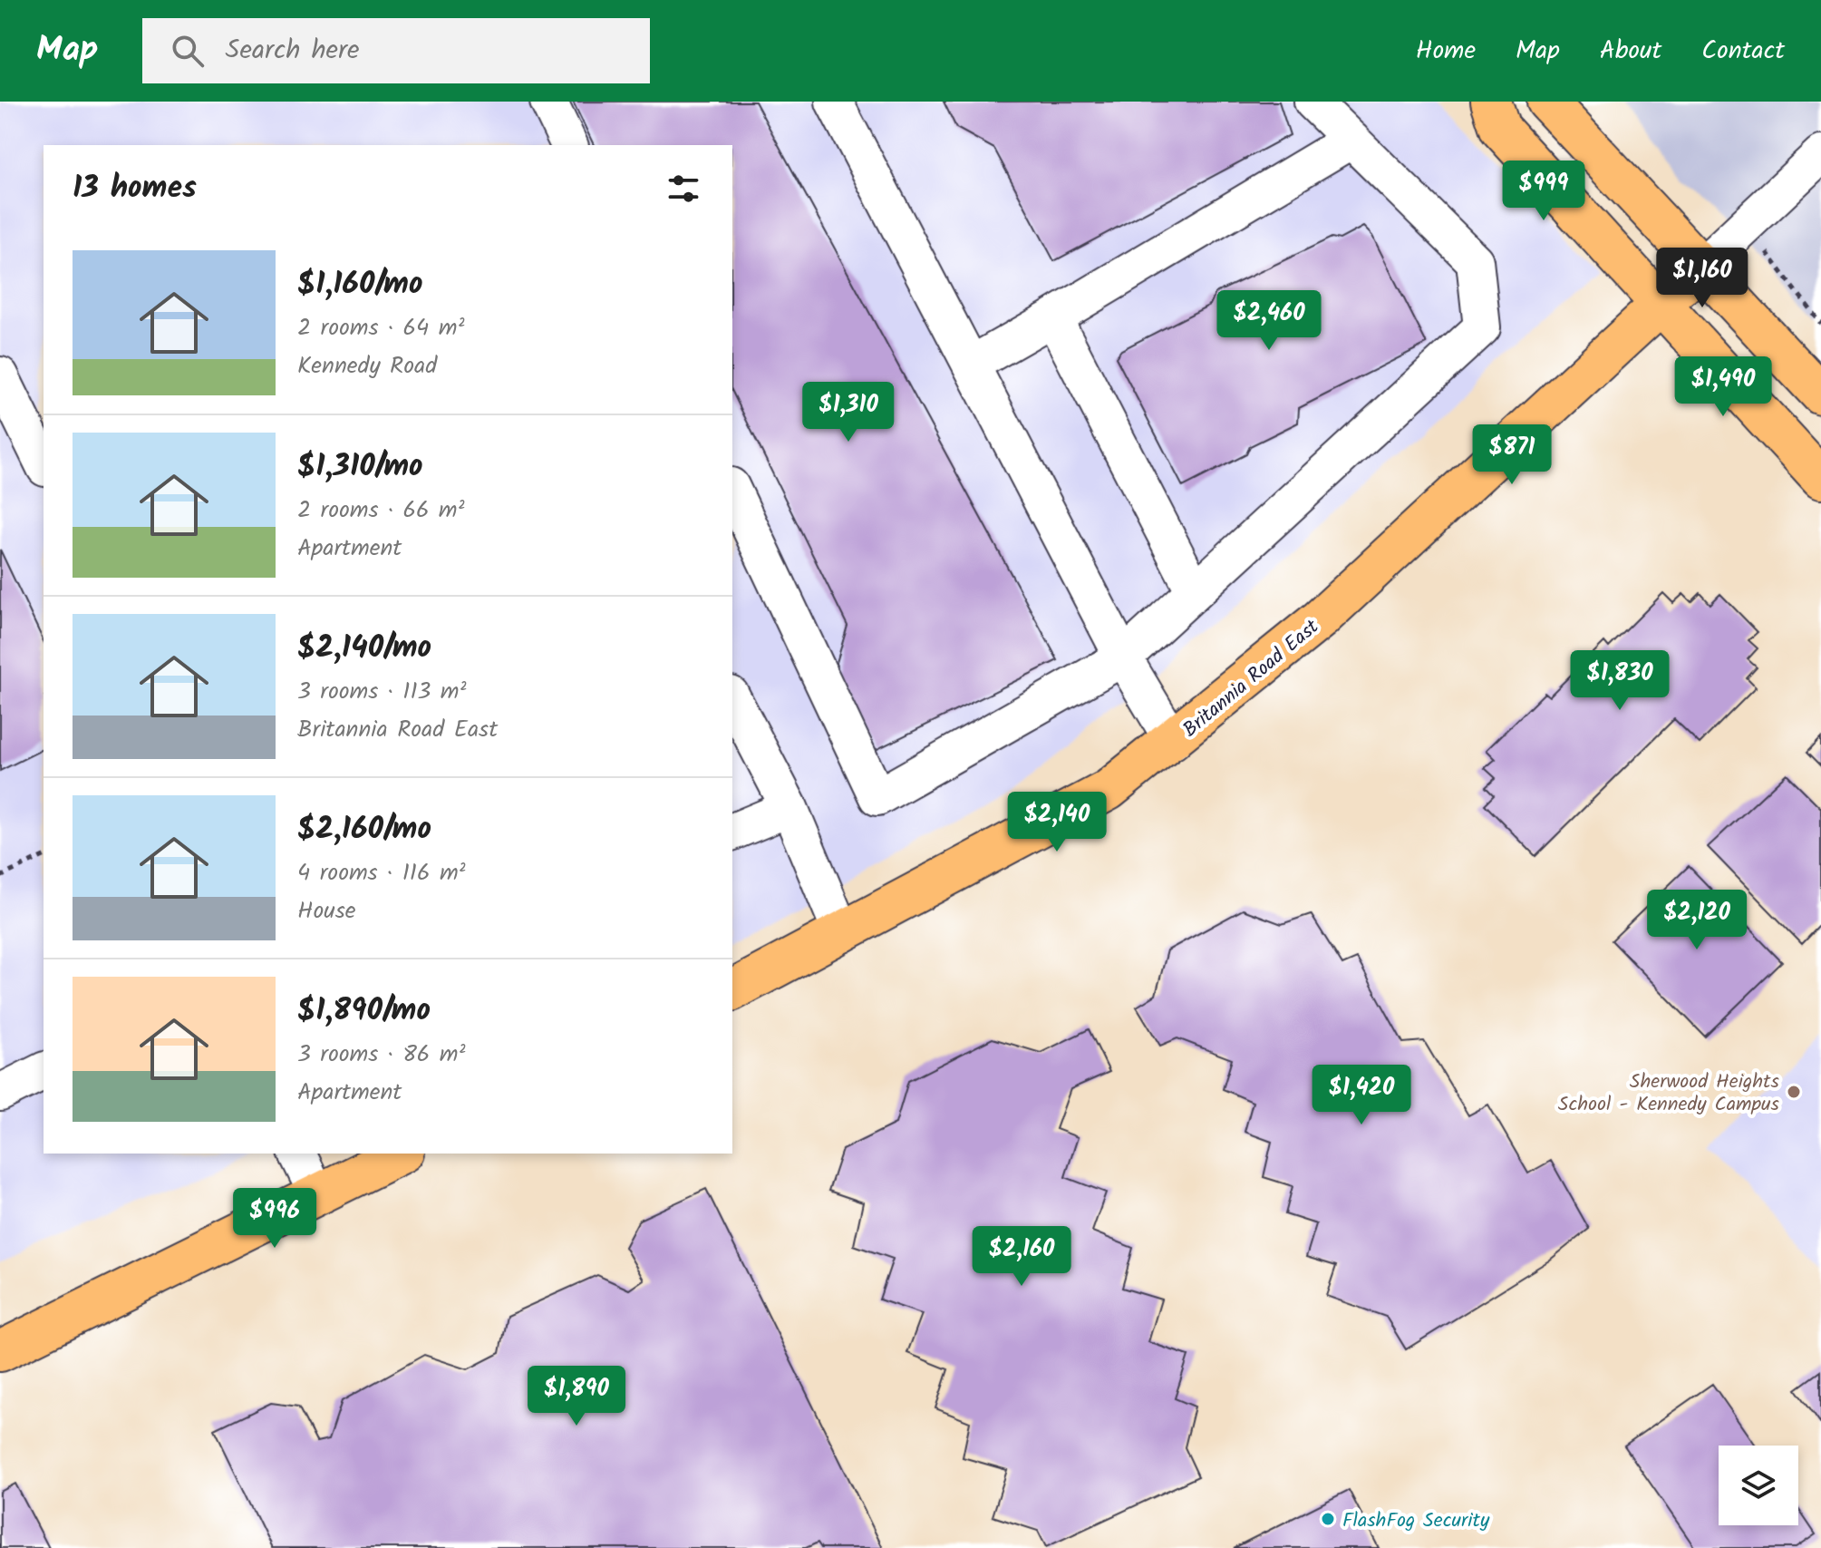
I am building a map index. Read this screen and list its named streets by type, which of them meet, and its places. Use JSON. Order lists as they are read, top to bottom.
{
  "streets": {
    "main road": ["Britannia Road East"]
  },
  "places": ["Sherwood Heights School - Kennedy Campus", "FlashFog Security"],
  "page": {
    "header": "Map",
    "search": "Search here",
    "nav": [
      "Home",
      "Map",
      "About",
      "Contact"
    ],
    "heading": "13 homes",
    "price": [
      "$999",
      "$1,160",
      "$2,460",
      "$1,490",
      "$1,310",
      "$871",
      "$1,830",
      "$2,140",
      "$2,120",
      "$1,420",
      "$996",
      "$2,160",
      "$1,890"
    ],
    "list": [
      {
        "name": "$1,160/mo",
        "note": "2 rooms · 64 m² · Kennedy Road"
      },
      {
        "name": "$1,310/mo",
        "note": "2 rooms · 66 m² · Apartment"
      },
      {
        "name": "$2,140/mo",
        "note": "3 rooms · 113 m² · Britannia Road East"
      },
      {
        "name": "$2,160/mo",
        "note": "4 rooms · 116 m² · House"
      },
      {
        "name": "$1,890/mo",
        "note": "3 rooms · 86 m² · Apartment"
      }
    ]
  }
}
